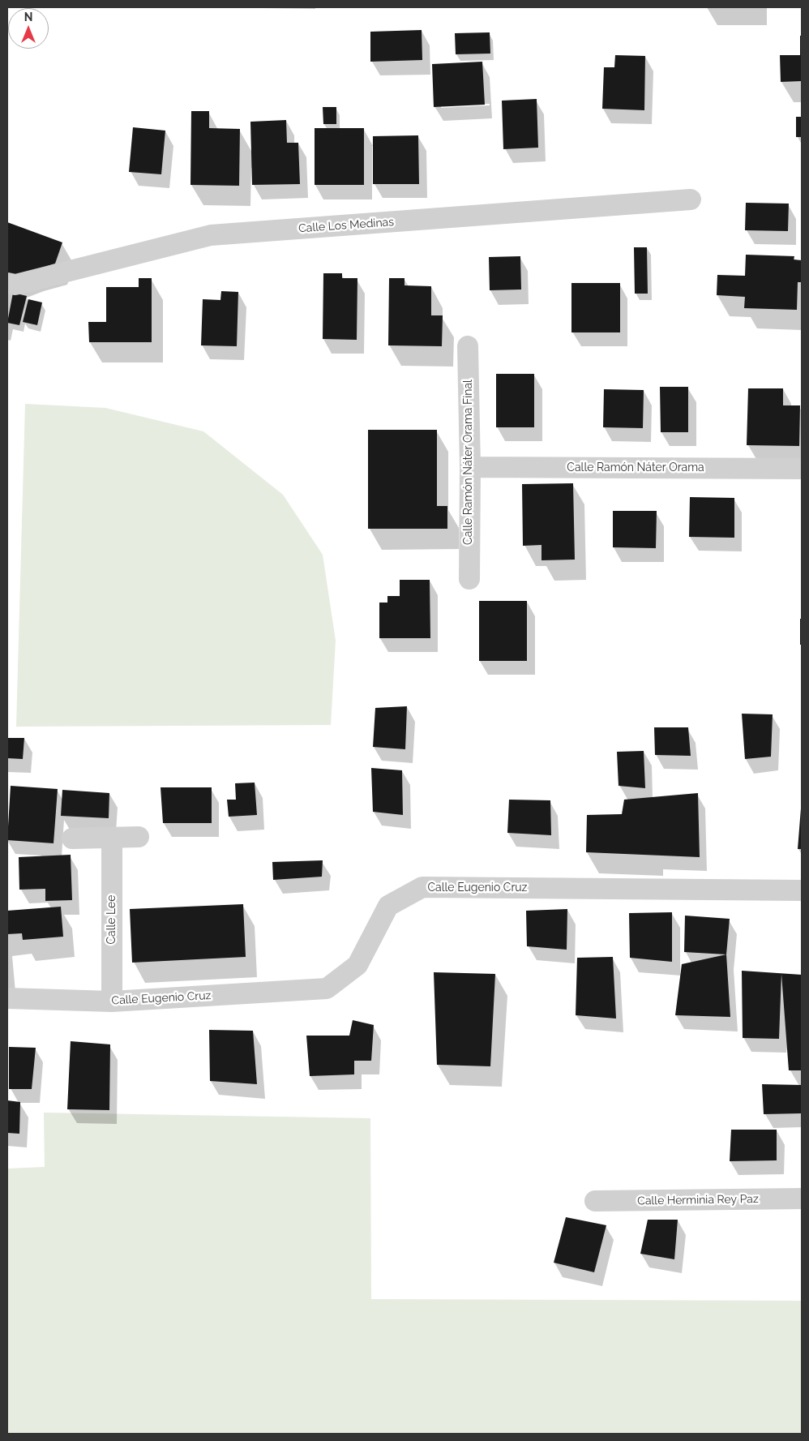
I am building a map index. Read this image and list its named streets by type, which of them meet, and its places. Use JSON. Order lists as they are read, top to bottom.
{
  "streets": {
    "street": [
      "Calle Los Medinas",
      "Calle Ramón Náter Orama Final",
      "Calle Ramón Náter Orama",
      "Calle Eugenio Cruz",
      "Calle Lee",
      "Calle Herminia Rey Paz"
    ]
  },
  "crossings": [
    ["Calle Ramón Náter Orama Final", "Calle Ramón Náter Orama"],
    ["Calle Eugenio Cruz", "Calle Lee"]
  ],
  "north": "top"
}
